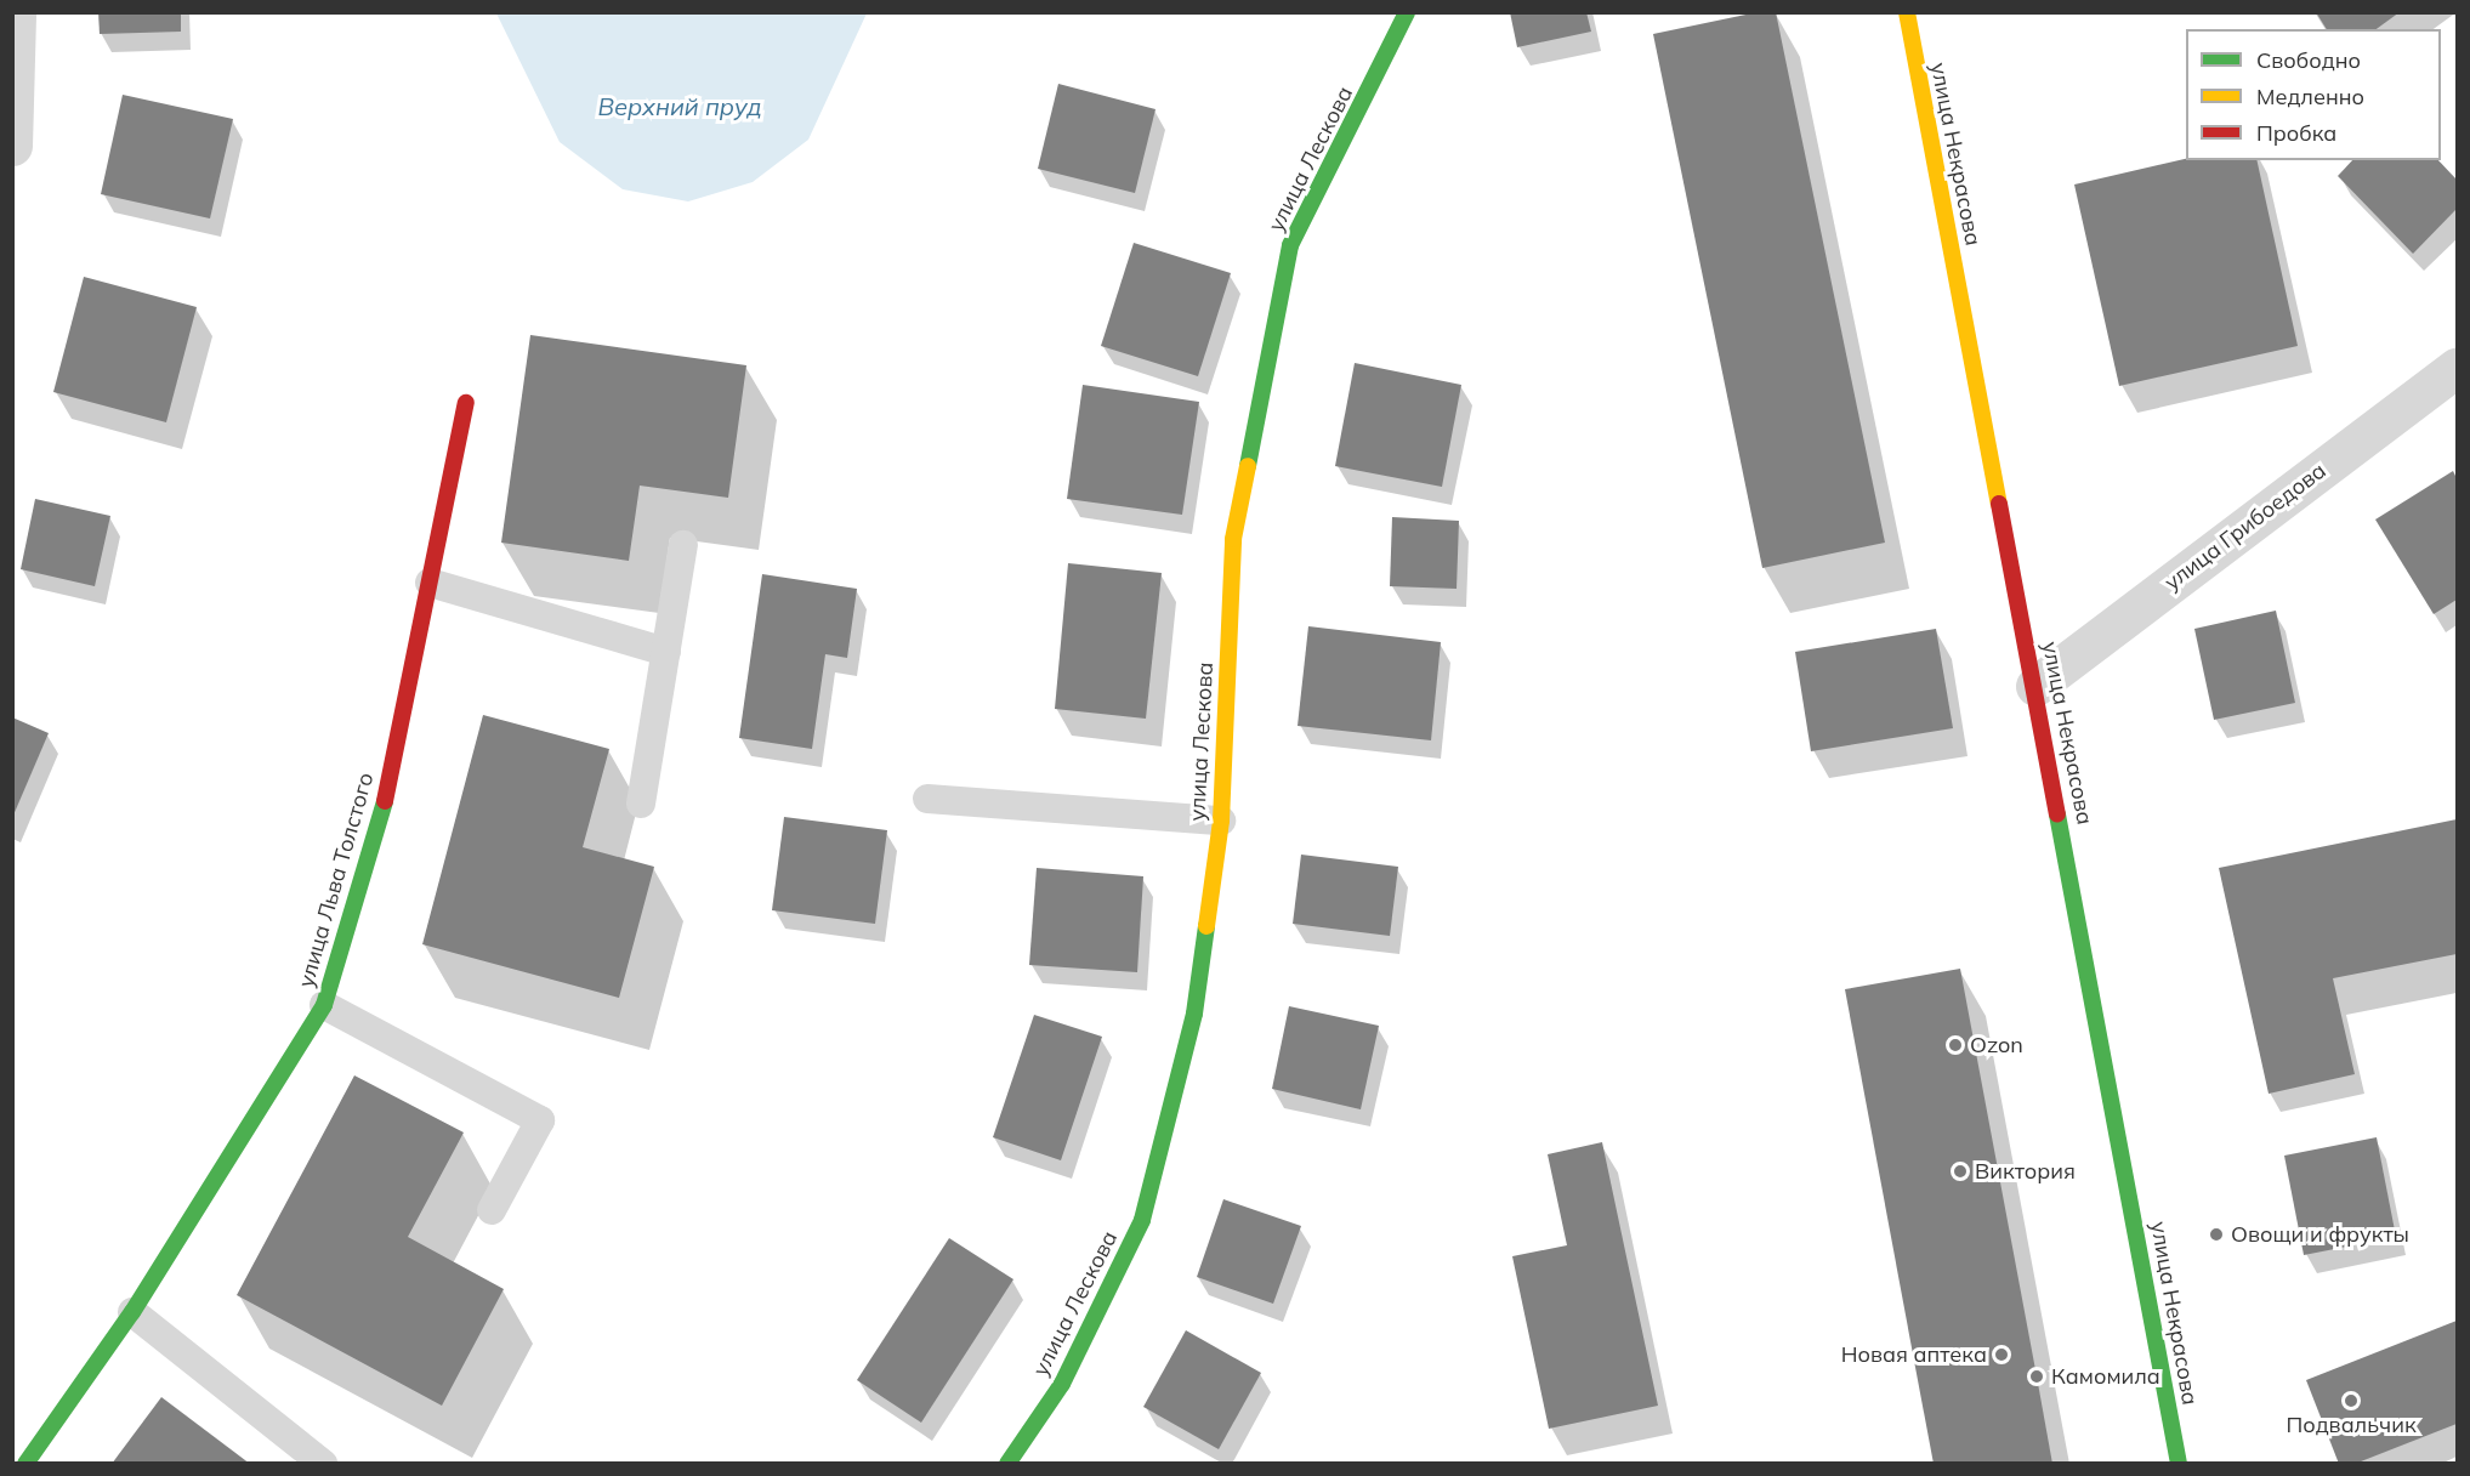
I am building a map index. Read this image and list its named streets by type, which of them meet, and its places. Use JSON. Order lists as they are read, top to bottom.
{
  "streets": {
    "street": [
      "улица Некрасова",
      "улица Лескова",
      "улица Грибоедова",
      "улица Льва Толстого"
    ]
  },
  "crossings": [
    ["улица Некрасова", "улица Грибоедова"]
  ],
  "water": ["Верхний пруд"],
  "places": [
    "Ozon",
    "Виктория",
    "Овощи и фрукты",
    "Новая аптека",
    "Камомила",
    "Подвальчик"
  ],
  "legend": ["Свободно", "Медленно", "Пробка"]
}
